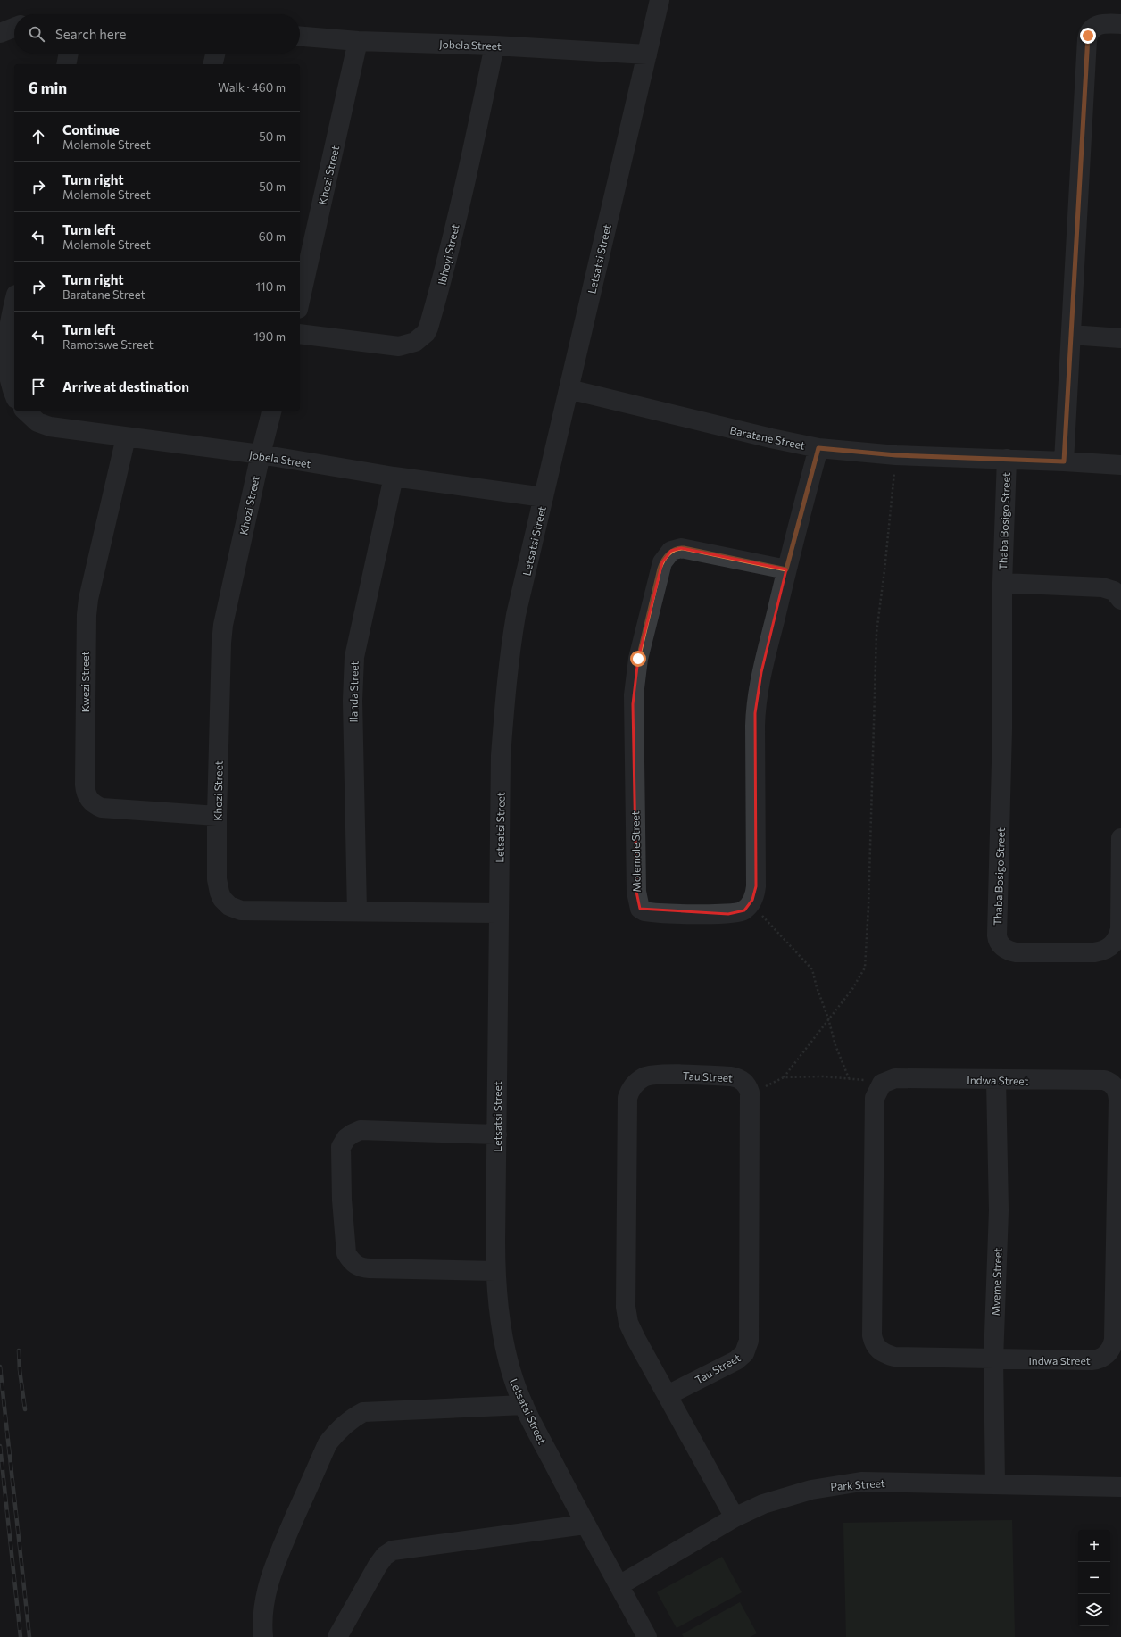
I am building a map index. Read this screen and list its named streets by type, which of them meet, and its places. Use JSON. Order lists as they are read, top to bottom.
{
  "streets": {
    "street": [
      "Jobela Street",
      "Khozi Street",
      "Ibhoyi Street",
      "Letsatsi Street",
      "Baratane Street",
      "Thaba Bosigo Street",
      "Kwezi Street",
      "Ilanda Street",
      "Molemole Street",
      "Tau Street",
      "Indwa Street",
      "Mveme Street",
      "Park Street"
    ]
  },
  "crossings": [
    ["Jobela Street", "Khozi Street"],
    ["Jobela Street", "Ibhoyi Street"],
    ["Jobela Street", "Letsatsi Street"],
    ["Jobela Street", "Kwezi Street"],
    ["Jobela Street", "Ilanda Street"],
    ["Khozi Street", "Letsatsi Street"],
    ["Khozi Street", "Kwezi Street"],
    ["Khozi Street", "Ilanda Street"],
    ["Letsatsi Street", "Baratane Street"],
    ["Letsatsi Street", "Park Street"],
    ["Baratane Street", "Thaba Bosigo Street"],
    ["Tau Street", "Park Street"],
    ["Indwa Street", "Mveme Street"],
    ["Mveme Street", "Park Street"]
  ],
  "page": {
    "search": "Search here",
    "heading": ["6 min", "Walk · 460 m"],
    "list": [
      ["Continue", "Molemole Street", "50 m"],
      ["Turn right", "Molemole Street", "50 m"],
      ["Turn left", "Molemole Street", "60 m"],
      ["Turn right", "Baratane Street", "110 m"],
      ["Turn left", "Ramotswe Street", "190 m"],
      "Arrive at destination"
    ],
    "map_buttons": ["+", "−"]
  }
}
